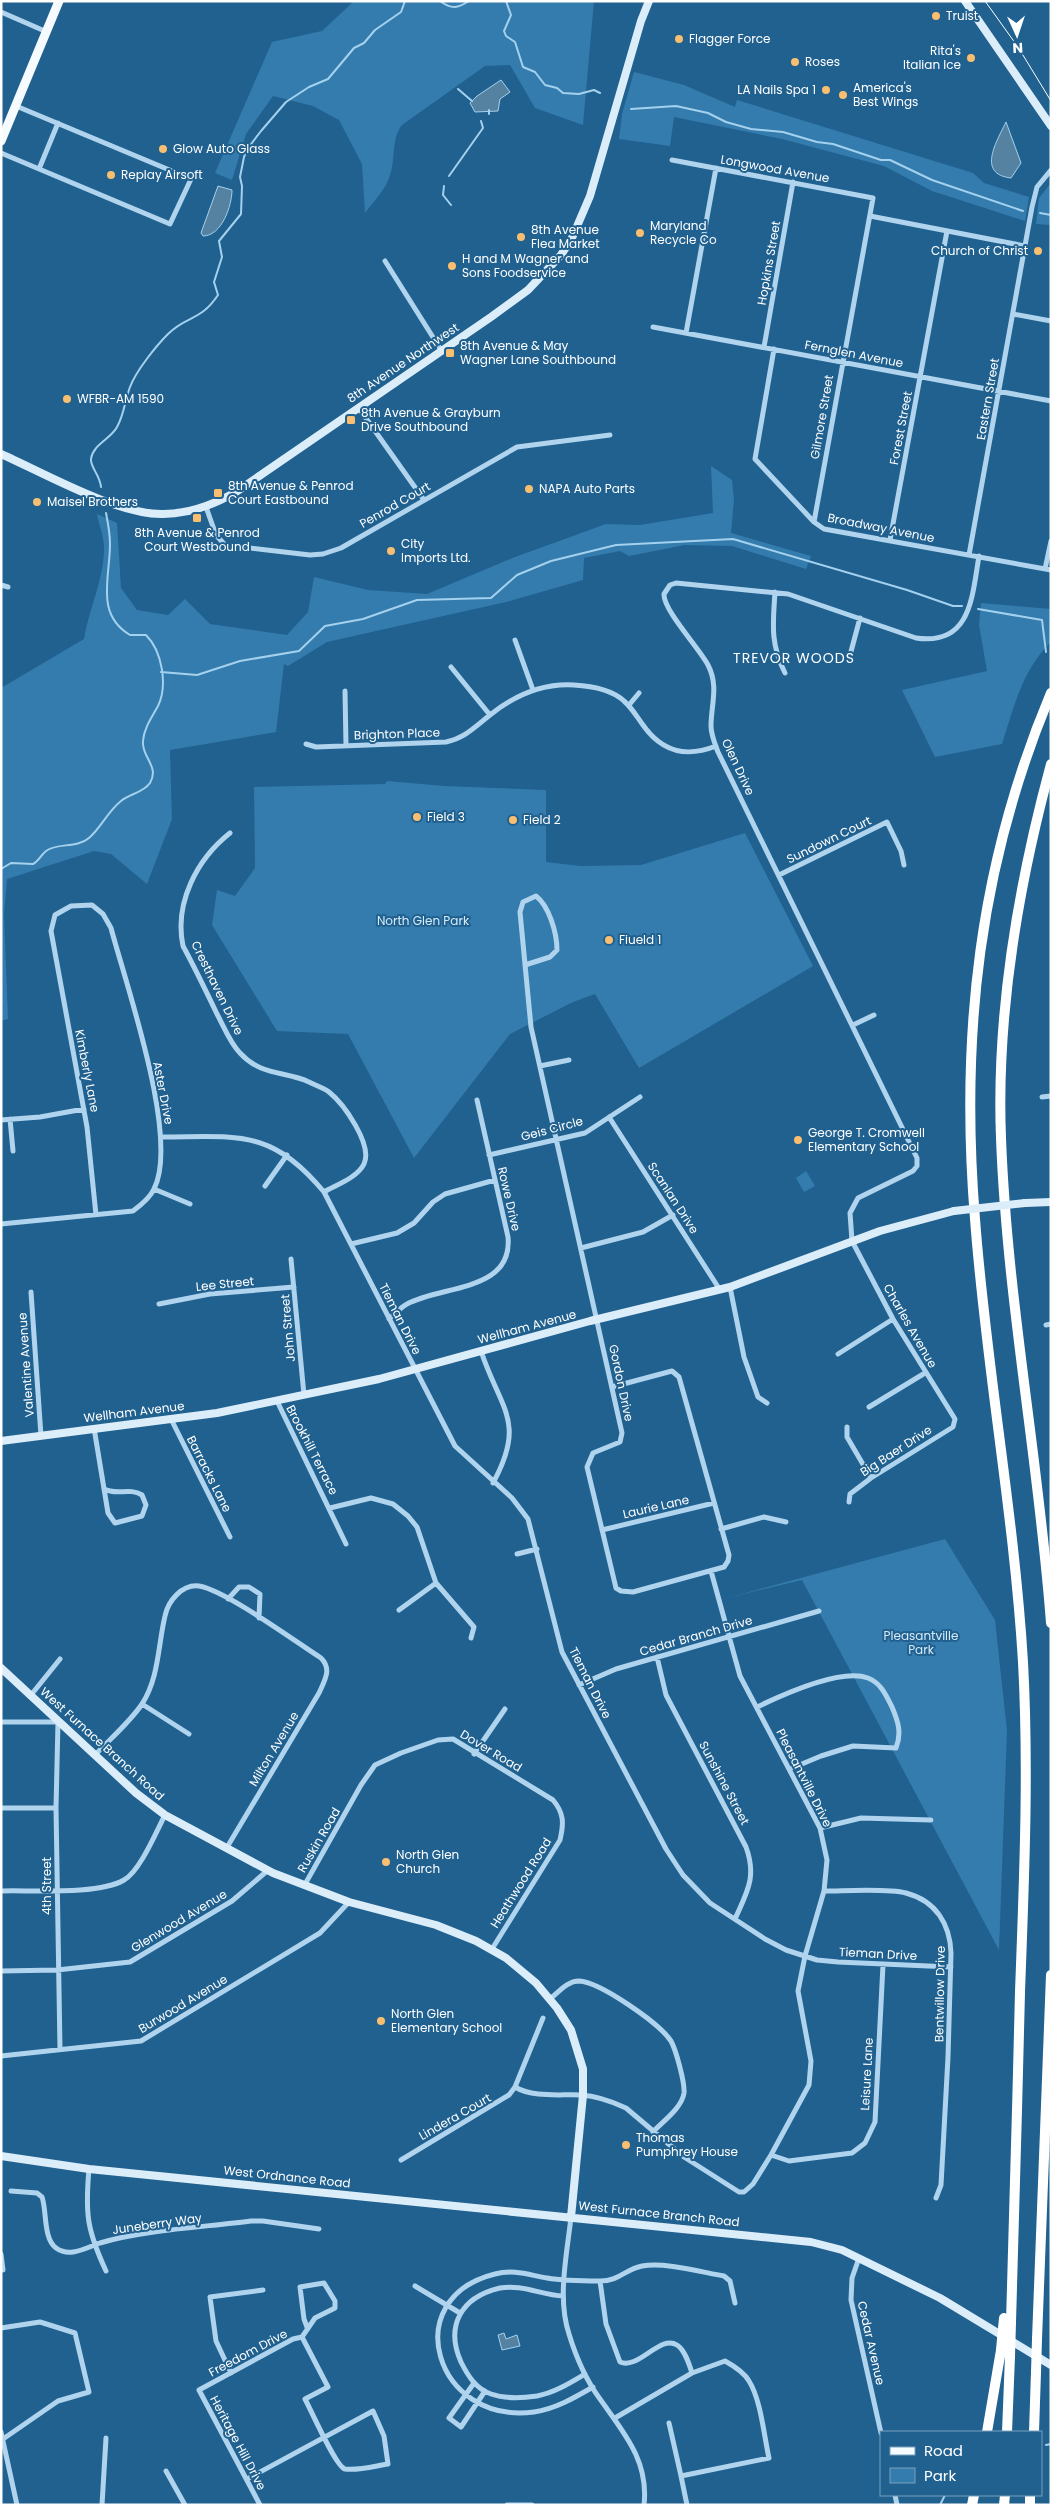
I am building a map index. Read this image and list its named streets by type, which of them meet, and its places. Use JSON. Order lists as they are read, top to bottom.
{
  "streets": {
    "street": [
      "Longwood Avenue",
      "Hopkins Street",
      "Fernglen Avenue",
      "8th Avenue Northwest",
      "Eastern Street",
      "Gilmore Street",
      "Forest Street",
      "Penrod Court",
      "Broadway Avenue",
      "Brighton Place",
      "Olen Drive",
      "Sundown Court",
      "Cresthaven Drive",
      "Kimberly Lane",
      "Aster Drive",
      "Geis Circle",
      "Scanlan Drive",
      "Rowe Drive",
      "Lee Street",
      "Tieman Drive",
      "Charles Avenue",
      "Wellham Avenue",
      "John Street",
      "Valentine Avenue",
      "Gordon Drive",
      "Brookhill Terrace",
      "Big Baer Drive",
      "Barracks Lane",
      "Laurie Lane",
      "Cedar Branch Drive",
      "West Furnace Branch Road",
      "Milton Avenue",
      "Dover Road",
      "Pleasantville Drive",
      "Sunshine Street",
      "Ruskin Road",
      "Heathwood Road",
      "4th Street",
      "Glenwood Avenue",
      "Bentwillow Drive",
      "Burwood Avenue",
      "Leisure Lane",
      "Lindera Court",
      "West Ordnance Road",
      "Juneberry Way",
      "Cedar Avenue",
      "Freedom Drive",
      "Heritage Hill Drive"
    ]
  },
  "crossings": [
    ["Longwood Avenue", "Hopkins Street"],
    ["Longwood Avenue", "Gilmore Street"],
    ["Hopkins Street", "Fernglen Avenue"],
    ["Fernglen Avenue", "Eastern Street"],
    ["Fernglen Avenue", "Gilmore Street"],
    ["Fernglen Avenue", "Forest Street"],
    ["Fernglen Avenue", "Broadway Avenue"],
    ["8th Avenue Northwest", "Penrod Court"],
    ["Eastern Street", "Broadway Avenue"],
    ["Gilmore Street", "Broadway Avenue"],
    ["Forest Street", "Broadway Avenue"],
    ["Broadway Avenue", "Olen Drive"],
    ["Brighton Place", "Olen Drive"],
    ["Olen Drive", "Sundown Court"],
    ["Olen Drive", "Charles Avenue"],
    ["Olen Drive", "Wellham Avenue"],
    ["Cresthaven Drive", "Tieman Drive"],
    ["Kimberly Lane", "Aster Drive"],
    ["Aster Drive", "Tieman Drive"],
    ["Geis Circle", "Scanlan Drive"],
    ["Geis Circle", "Rowe Drive"],
    ["Geis Circle", "Gordon Drive"],
    ["Scanlan Drive", "Wellham Avenue"],
    ["Rowe Drive", "Tieman Drive"],
    ["Lee Street", "John Street"],
    ["Tieman Drive", "Wellham Avenue"],
    ["Tieman Drive", "Cedar Branch Drive"],
    ["Tieman Drive", "Pleasantville Drive"],
    ["Tieman Drive", "Sunshine Street"],
    ["Tieman Drive", "Bentwillow Drive"],
    ["Tieman Drive", "Leisure Lane"],
    ["Charles Avenue", "Wellham Avenue"],
    ["Charles Avenue", "Big Baer Drive"],
    ["Wellham Avenue", "John Street"],
    ["Wellham Avenue", "Valentine Avenue"],
    ["Wellham Avenue", "Gordon Drive"],
    ["Wellham Avenue", "Brookhill Terrace"],
    ["Wellham Avenue", "Barracks Lane"],
    ["Gordon Drive", "Laurie Lane"],
    ["Gordon Drive", "Pleasantville Drive"],
    ["Cedar Branch Drive", "Pleasantville Drive"],
    ["Cedar Branch Drive", "Sunshine Street"],
    ["West Furnace Branch Road", "Milton Avenue"],
    ["West Furnace Branch Road", "Pleasantville Drive"],
    ["West Furnace Branch Road", "Ruskin Road"],
    ["West Furnace Branch Road", "Heathwood Road"],
    ["West Furnace Branch Road", "4th Street"],
    ["West Furnace Branch Road", "Glenwood Avenue"],
    ["West Furnace Branch Road", "Burwood Avenue"],
    ["West Furnace Branch Road", "West Ordnance Road"],
    ["West Furnace Branch Road", "Cedar Avenue"],
    ["Dover Road", "Ruskin Road"],
    ["Dover Road", "Heathwood Road"],
    ["Pleasantville Drive", "Bentwillow Drive"],
    ["Pleasantville Drive", "Leisure Lane"],
    ["4th Street", "Glenwood Avenue"],
    ["4th Street", "Burwood Avenue"],
    ["Freedom Drive", "Heritage Hill Drive"]
  ],
  "districts": ["TREVOR WOODS"],
  "parks": ["North Glen Park", "Pleasantville Park"],
  "places": {
    "other": [
      "Truist",
      "Flagger Force",
      "Rita's Italian Ice",
      "Roses",
      "LA Nails Spa 1",
      "America's Best Wings",
      "Glow Auto Glass",
      "Replay Airsoft",
      "Maryland Recycle Co",
      "8th Avenue Flea Market",
      "Church of Christ",
      "H and M Wagner and Sons Foodservice",
      "WFBR-AM 1590",
      "NAPA Auto Parts",
      "Maisel Brothers",
      "City Imports Ltd.",
      "Field 3",
      "Field 2",
      "Fiueld 1",
      "George T. Cromwell Elementary School",
      "North Glen Church",
      "North Glen Elementary School",
      "Thomas Pumphrey House"
    ],
    "transit": [
      "8th Avenue & May Wagner Lane Southbound",
      "8th Avenue & Grayburn Drive Southbound",
      "8th Avenue & Penrod Court Eastbound",
      "8th Avenue & Penrod Court Westbound"
    ]
  },
  "legend": ["Road", "Park"],
  "north": "bottom"
}
